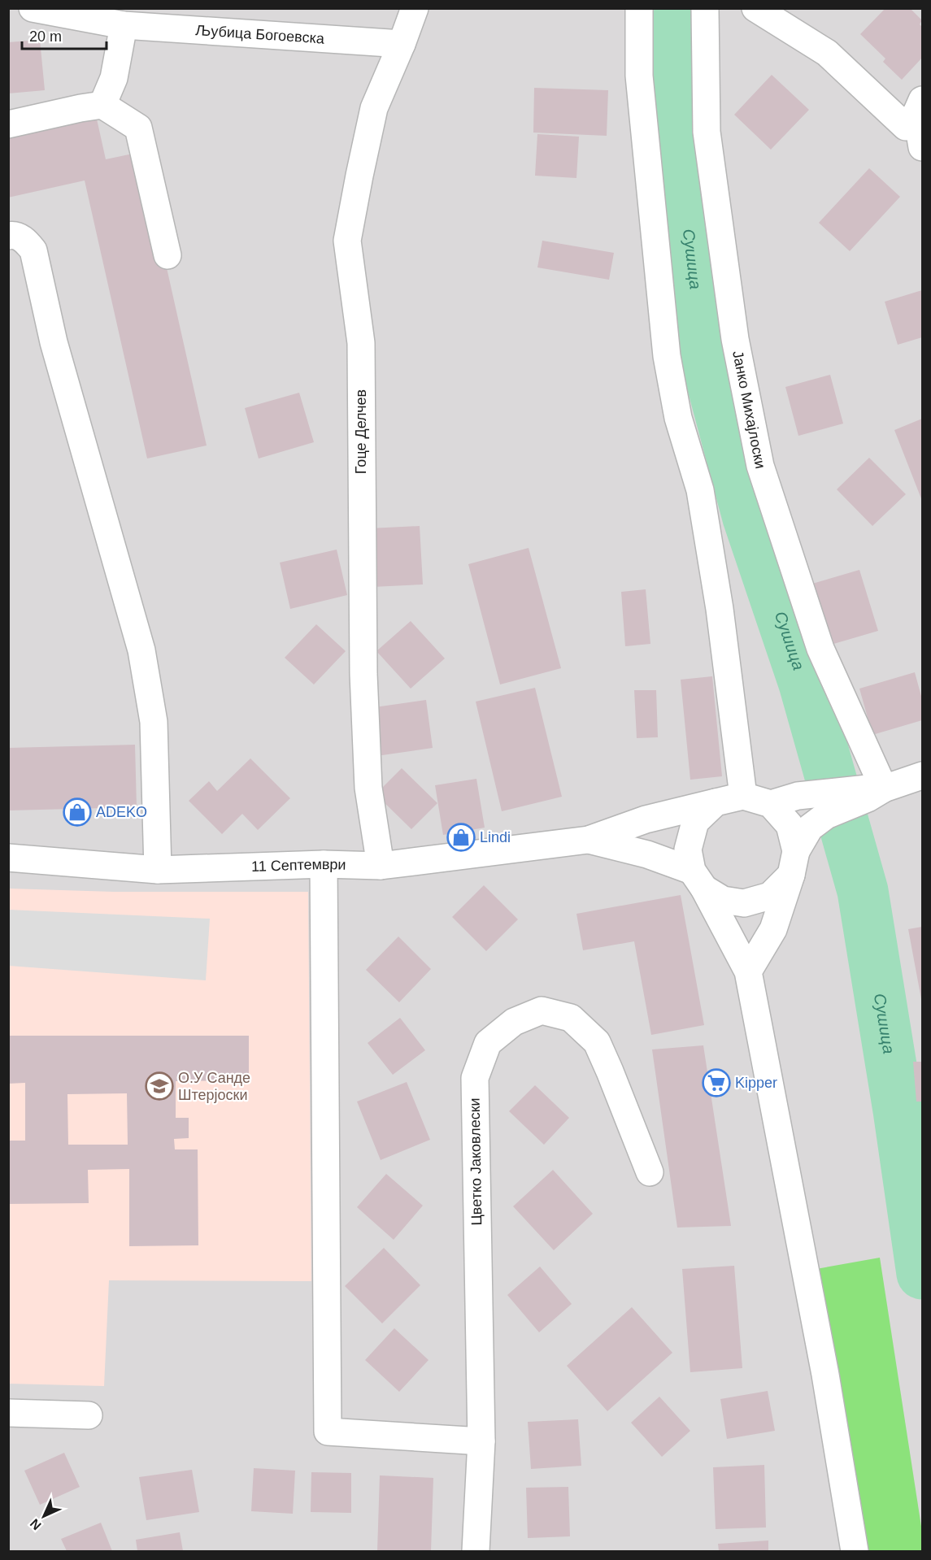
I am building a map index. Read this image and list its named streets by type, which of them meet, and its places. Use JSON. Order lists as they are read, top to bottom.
{
  "streets": {
    "street": [
      "Љубица Богоевска",
      "Јанко Михајлоски",
      "Гоце Делчев",
      "11 Септември",
      "Цветко Јаковлески"
    ]
  },
  "crossings": [
    ["Љубица Богоевска", "Гоце Делчев"],
    ["Гоце Делчев", "11 Септември"]
  ],
  "water": ["Сушица"],
  "places": {
    "shop": ["ADEKO", "Lindi"],
    "supermarket": ["Kipper"],
    "school or university": ["О.У Санде Штерјоски"]
  },
  "scale_bar": "20 m",
  "north": "bottom left"
}
